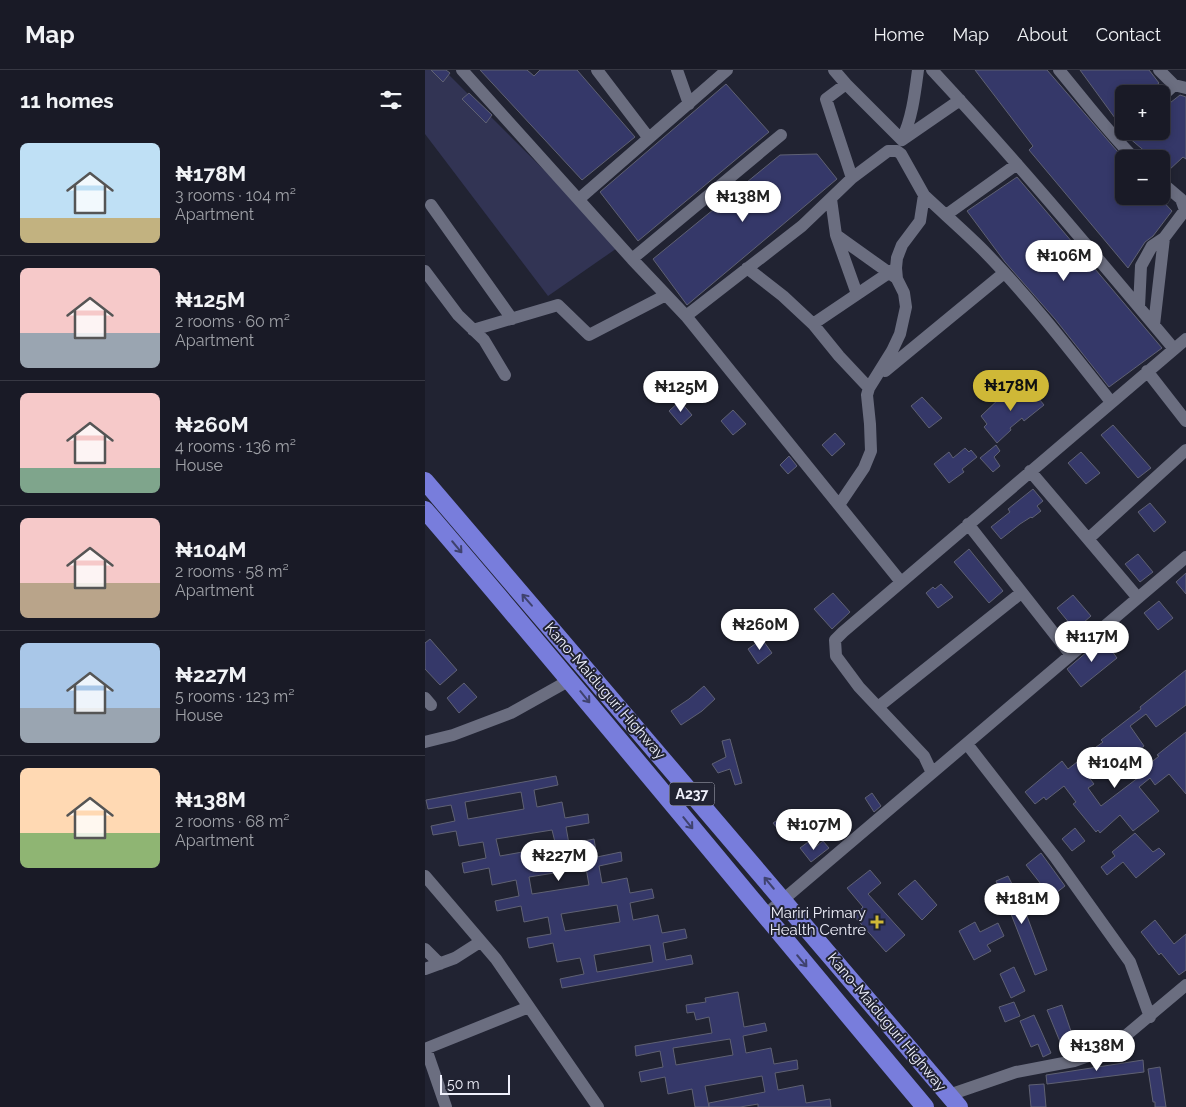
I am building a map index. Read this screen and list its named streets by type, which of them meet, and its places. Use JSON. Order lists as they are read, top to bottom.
{
  "streets": {
    "highway": ["Kano-Maiduguri Highway", "A237"]
  },
  "places": {
    "health": ["Mariri Primary Health Centre"]
  },
  "scale_bar": "50 m",
  "page": {
    "header": "Map",
    "nav": [
      "Home",
      "Map",
      "About",
      "Contact"
    ],
    "heading": "11 homes",
    "map_buttons": ["+", "−"],
    "list": [
      {
        "name": "₦178M",
        "note": "3 rooms · 104 m² · Apartment"
      },
      {
        "name": "₦125M",
        "note": "2 rooms · 60 m² · Apartment"
      },
      {
        "name": "₦260M",
        "note": "4 rooms · 136 m² · House"
      },
      {
        "name": "₦104M",
        "note": "2 rooms · 58 m² · Apartment"
      },
      {
        "name": "₦227M",
        "note": "5 rooms · 123 m² · House"
      },
      {
        "name": "₦138M",
        "note": "2 rooms · 68 m² · Apartment"
      }
    ],
    "price": [
      "₦138M",
      "₦106M",
      "₦178M",
      "₦125M",
      "₦260M",
      "₦117M",
      "₦104M",
      "₦107M",
      "₦227M",
      "₦181M",
      "₦138M"
    ],
    "scale": "50 m"
  }
}
